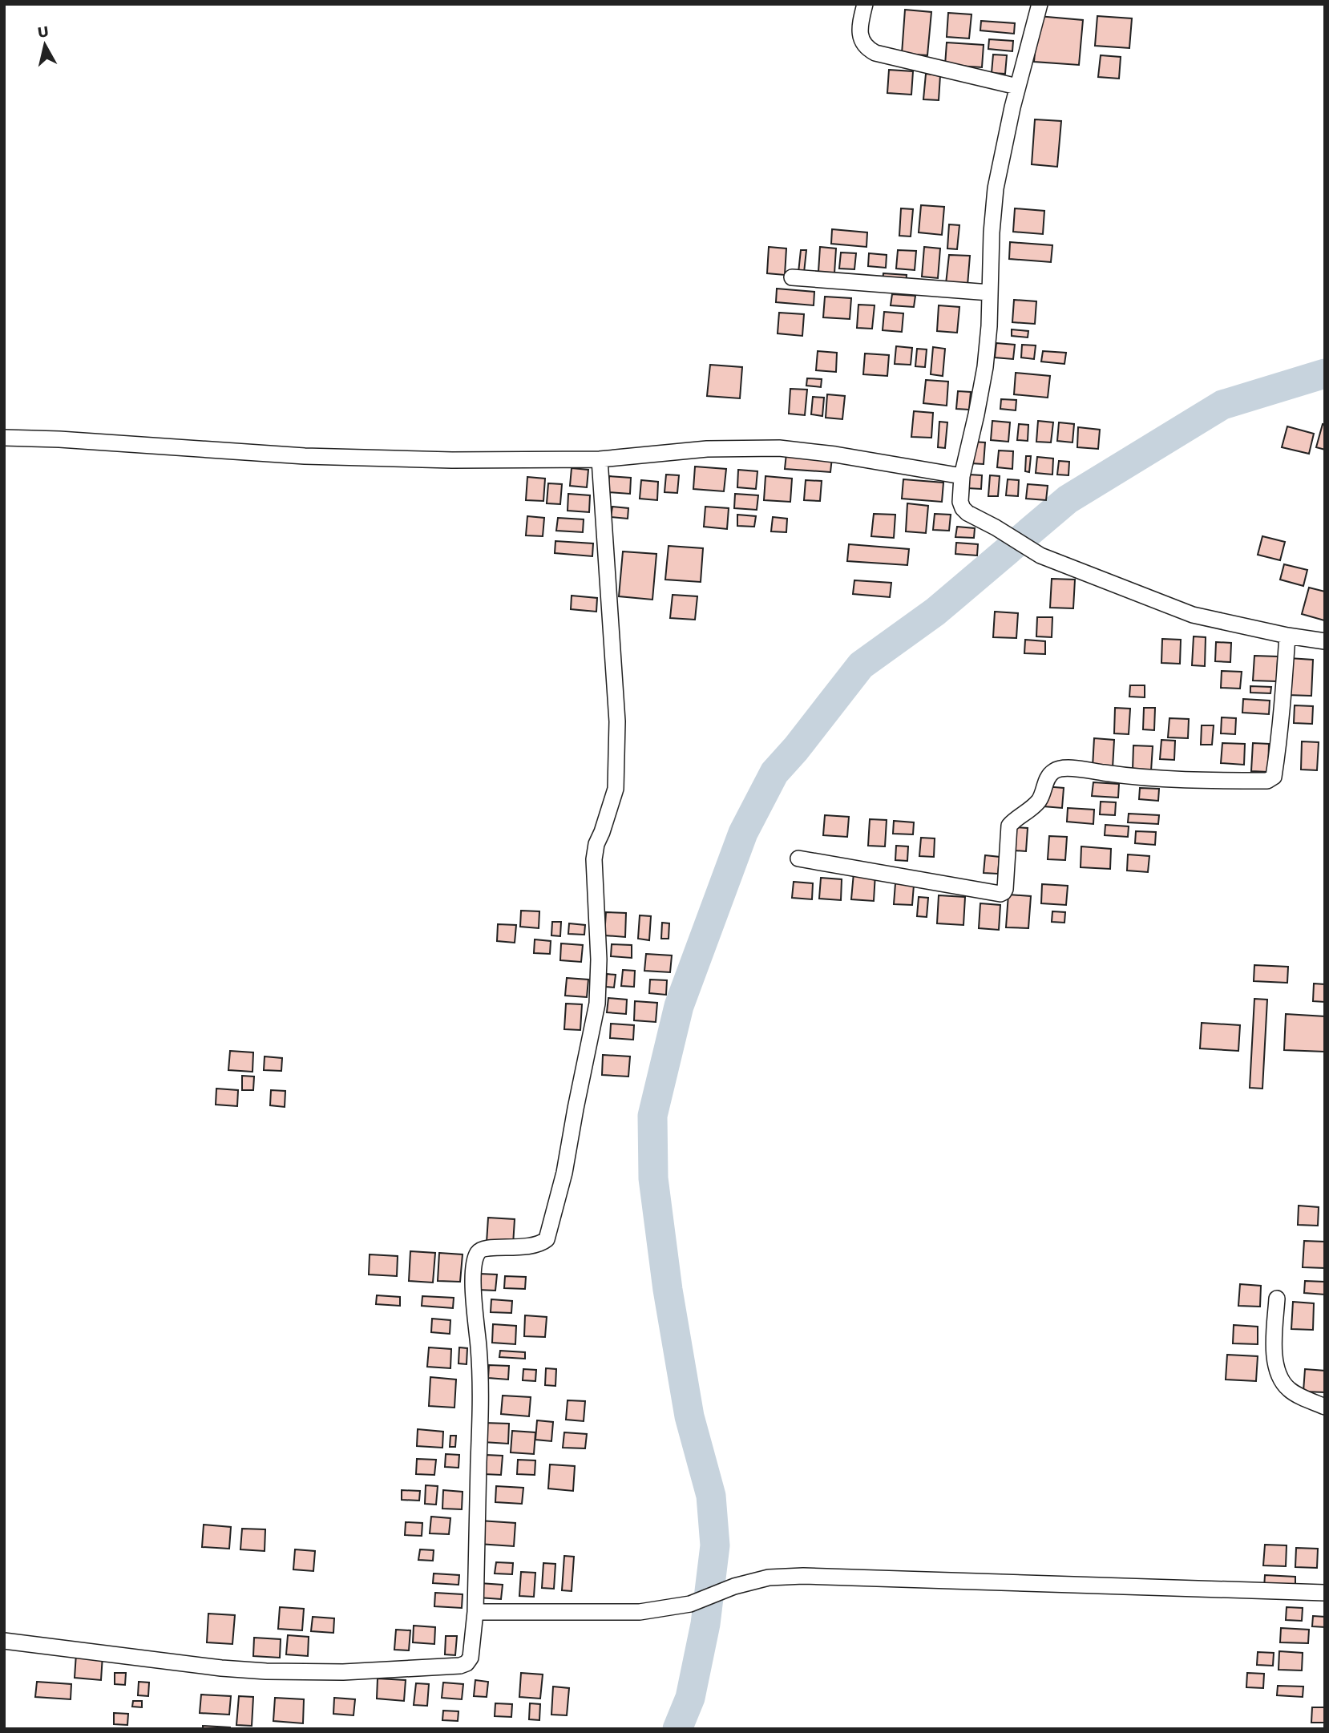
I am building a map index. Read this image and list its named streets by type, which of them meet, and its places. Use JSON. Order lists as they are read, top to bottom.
{
  "north": "top"
}
